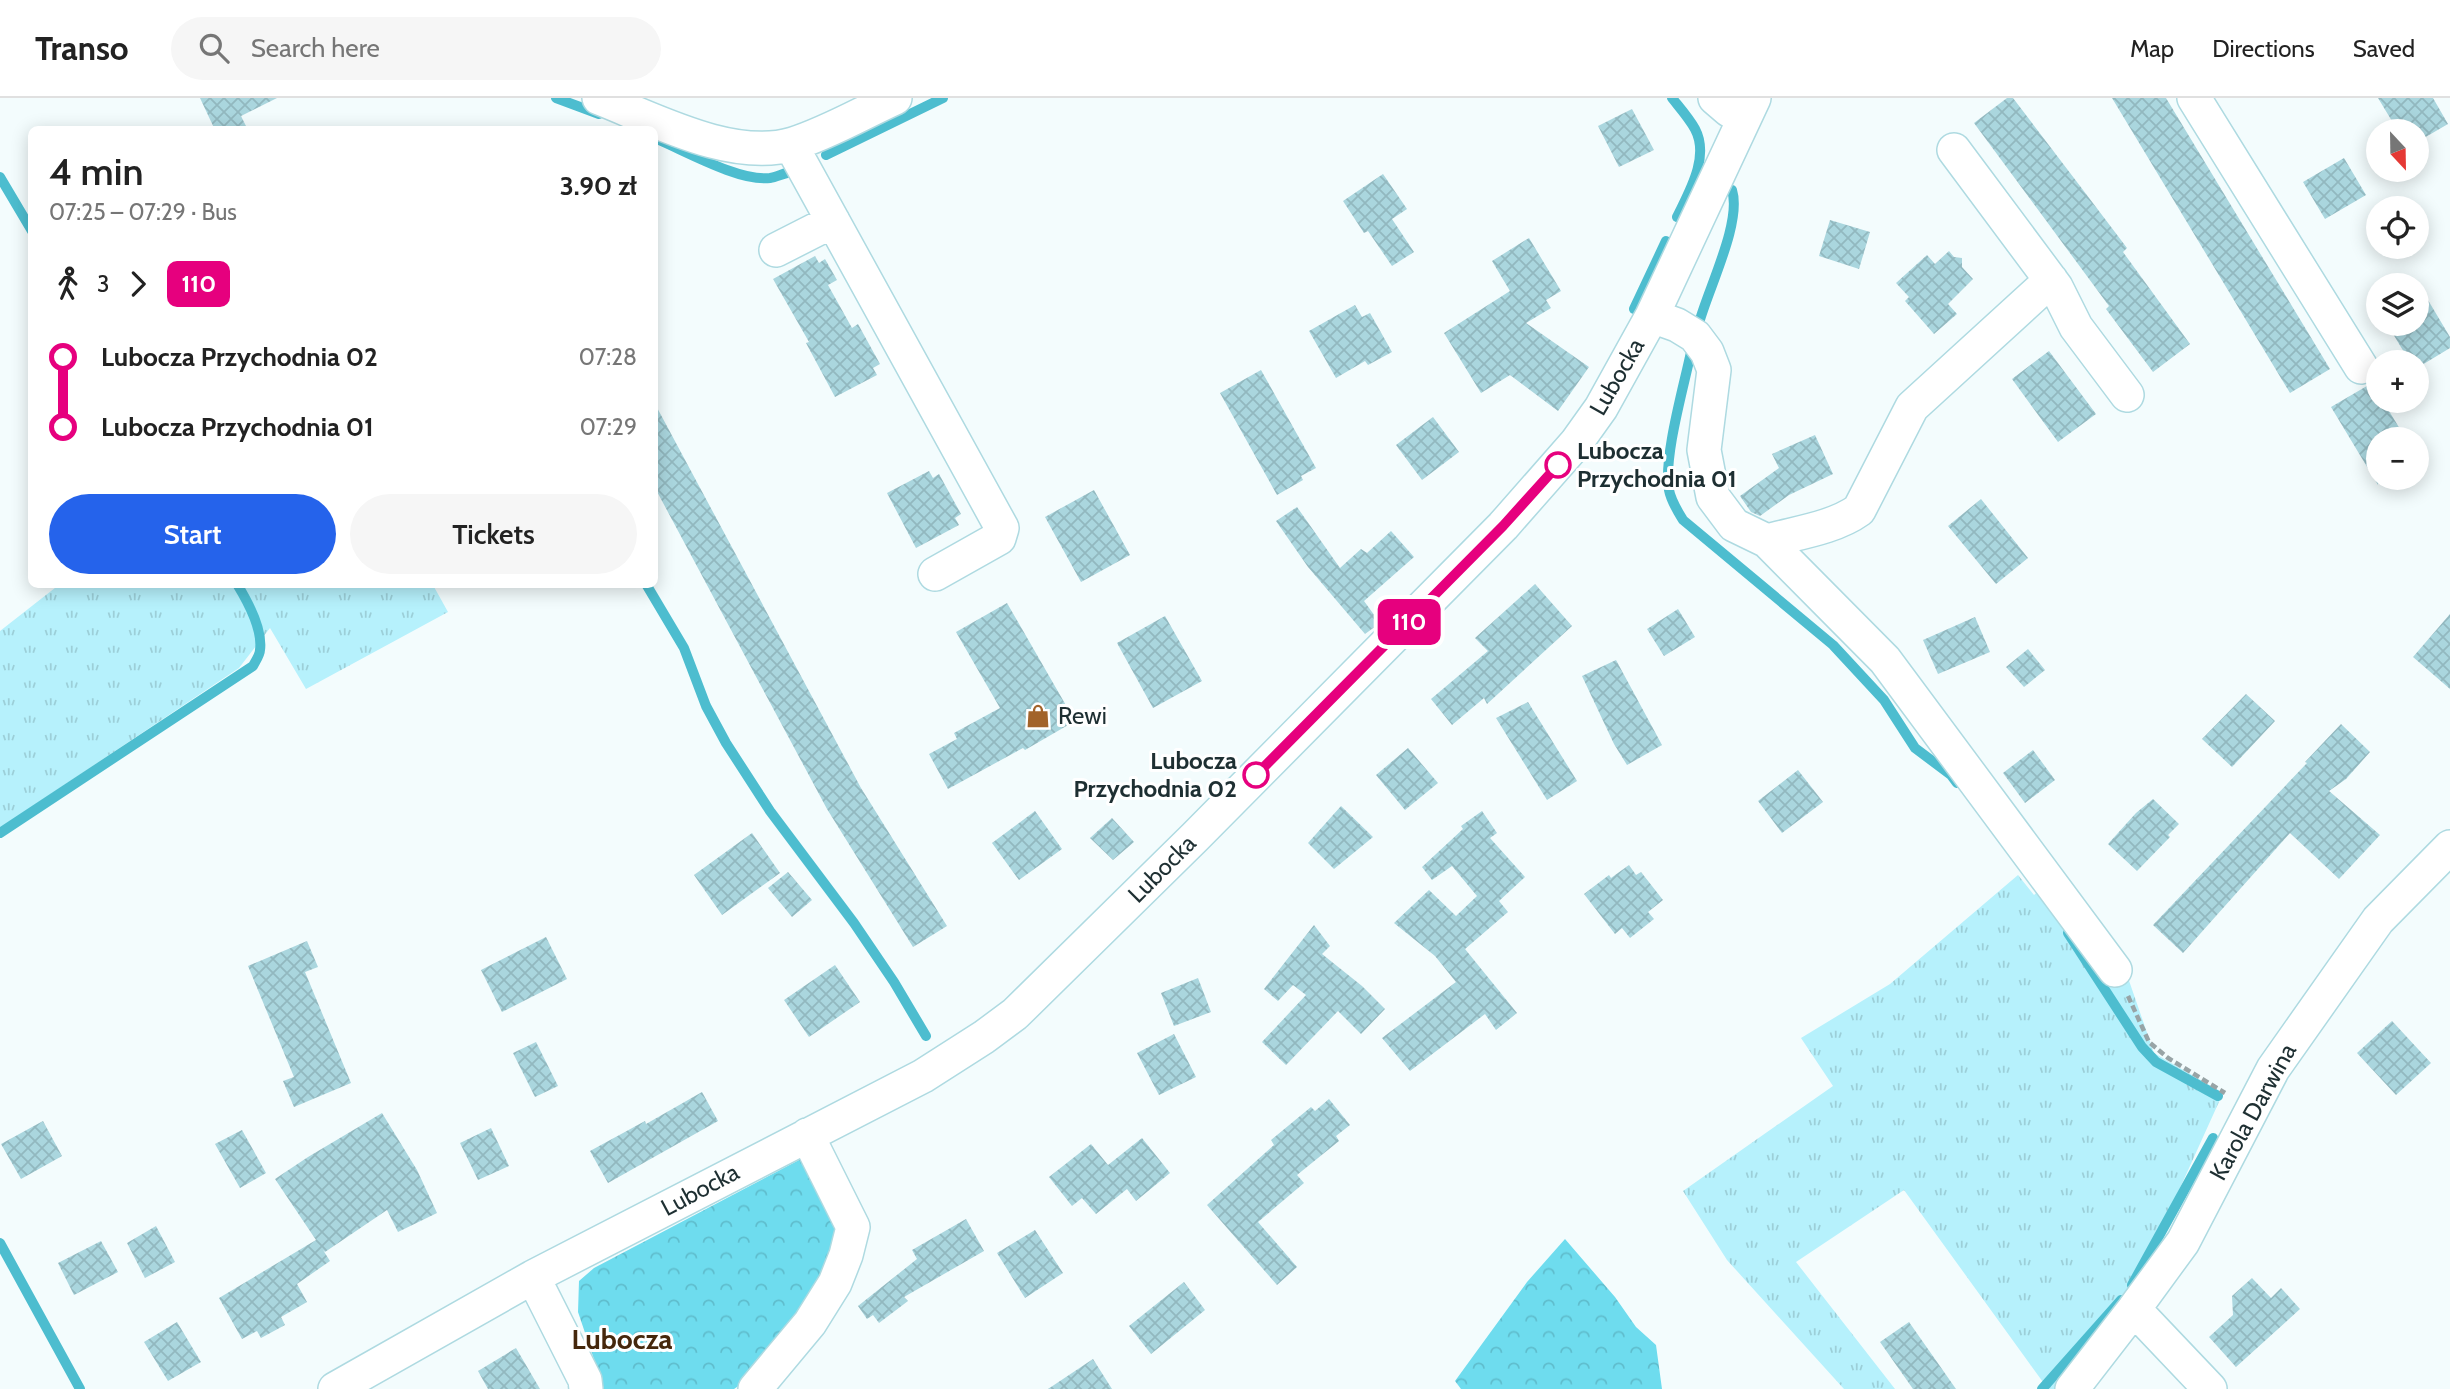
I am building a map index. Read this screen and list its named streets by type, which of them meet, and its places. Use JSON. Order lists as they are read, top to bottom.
{
  "streets": {
    "street": ["Lubocka", "Karola Darwina"]
  },
  "districts": ["Lubocza"],
  "places": {
    "other": ["Lubocza Przychodnia 01", "Lubocza Przychodnia 02"],
    "shop": ["Rewi"]
  },
  "lines": ["bus line 110"],
  "north": "bottom",
  "page": {
    "header": "Transo",
    "search": "Search here",
    "nav": ["Map", "Directions", "Saved"],
    "on_map": "110",
    "map_buttons": ["+", "−"],
    "heading": ["4 min", "07:25 – 07:29 · Bus", "3.90 zł"],
    "legs": ["3", "110"],
    "list": [
      {
        "name": "Lubocza Przychodnia 02",
        "value": "07:28"
      },
      {
        "name": "Lubocza Przychodnia 01",
        "value": "07:29"
      }
    ],
    "buttons": ["Start", "Tickets"]
  }
}
